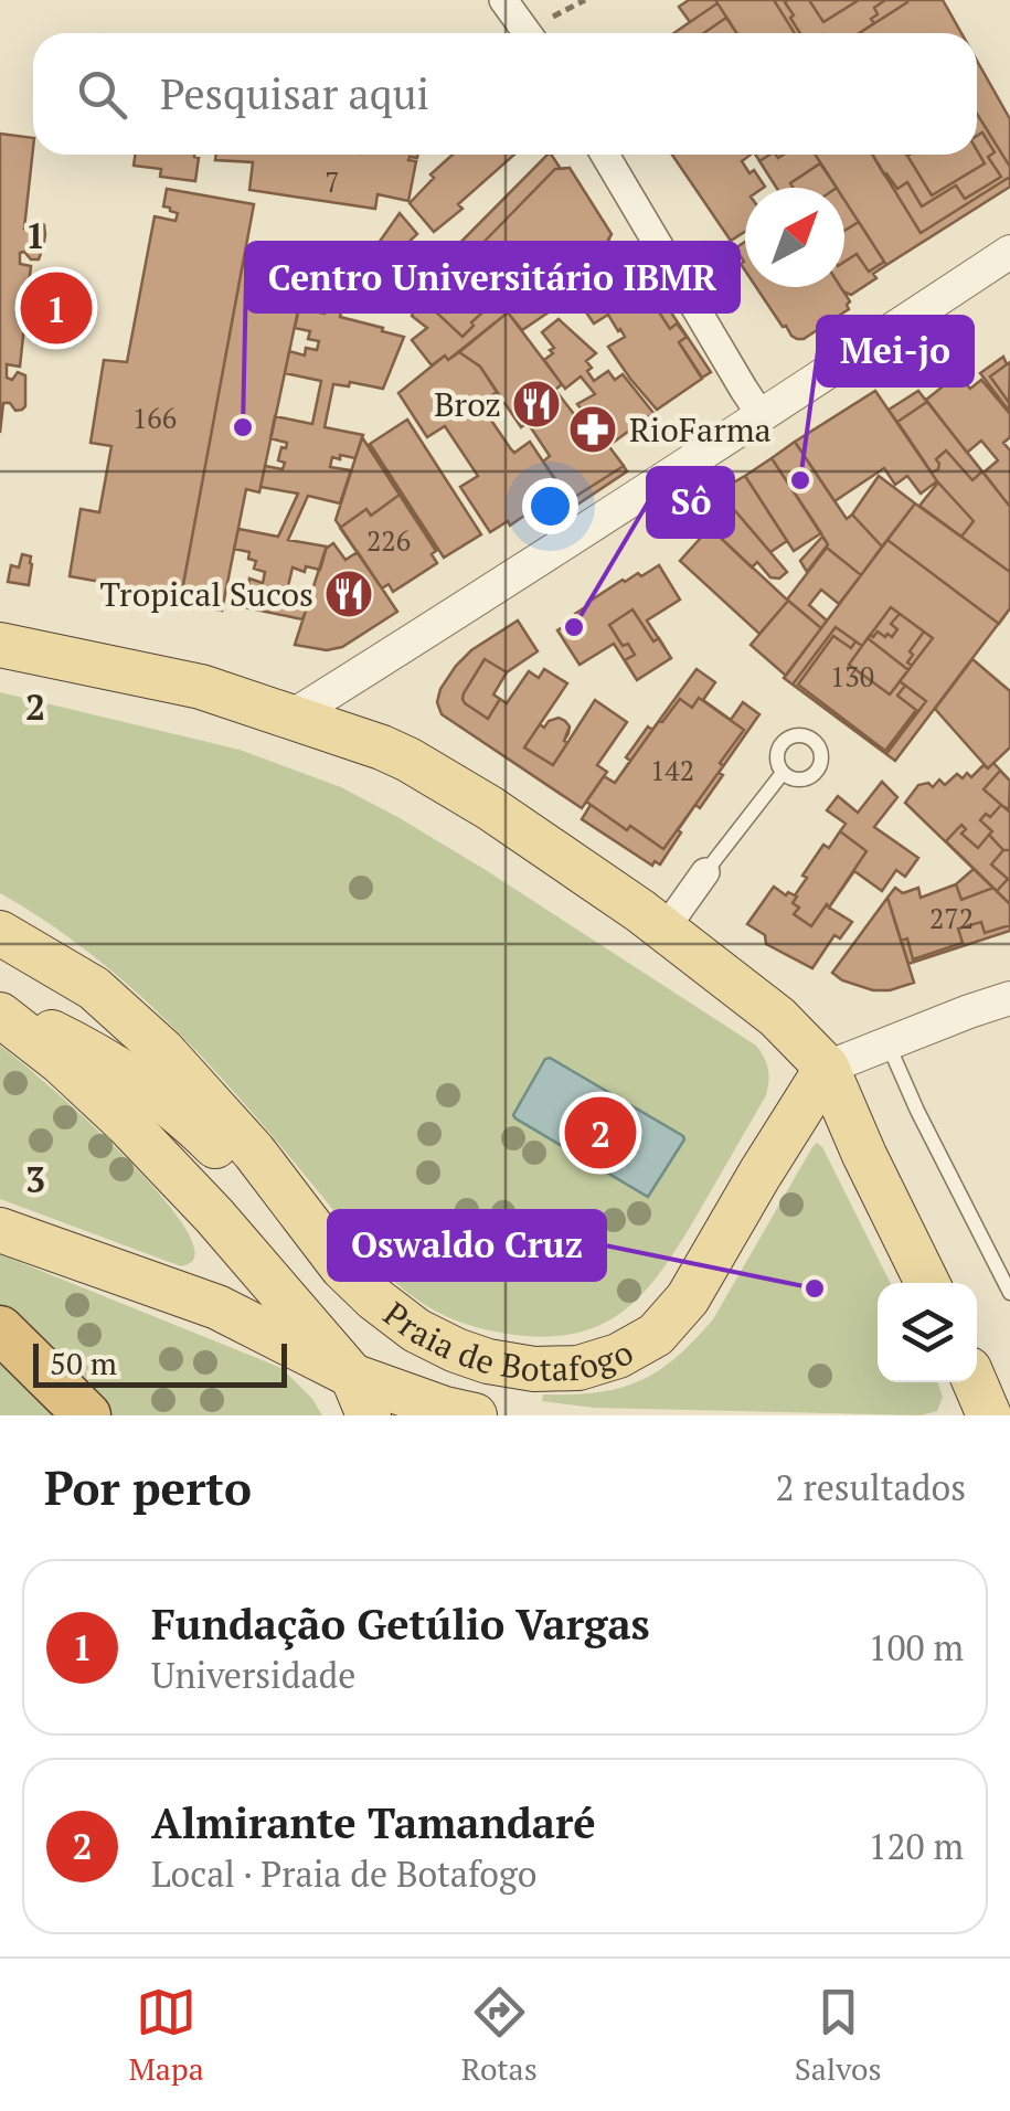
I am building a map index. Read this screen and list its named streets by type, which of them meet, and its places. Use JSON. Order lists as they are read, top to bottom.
{
  "streets": {
    "main road": ["Praia de Botafogo"]
  },
  "places": {
    "restaurant": ["Broz", "Tropical Sucos"],
    "other": [
      "Centro Universitário IBMR",
      "Mei-jo",
      "Sô",
      "Oswaldo Cruz"
    ],
    "pharmacy": ["RioFarma"]
  },
  "house_numbers": [
    "7",
    "166",
    "226",
    "130",
    "142",
    "272"
  ],
  "scale_bar": "50 m",
  "north": "top right",
  "page": {
    "search": "Pesquisar aqui",
    "pins": ["1", "2"],
    "scale": "50 m",
    "heading": ["Por perto", "2 resultados"],
    "list": [
      {
        "mark": "1",
        "name": "Fundação Getúlio Vargas",
        "note": "Universidade",
        "value": "100 m"
      },
      {
        "mark": "2",
        "name": "Almirante Tamandaré",
        "note": "Local · Praia de Botafogo",
        "value": "120 m"
      }
    ],
    "nav": ["Mapa", "Rotas", "Salvos"]
  },
  "grid": {
    "rows": ["1", "2", "3"]
  }
}
